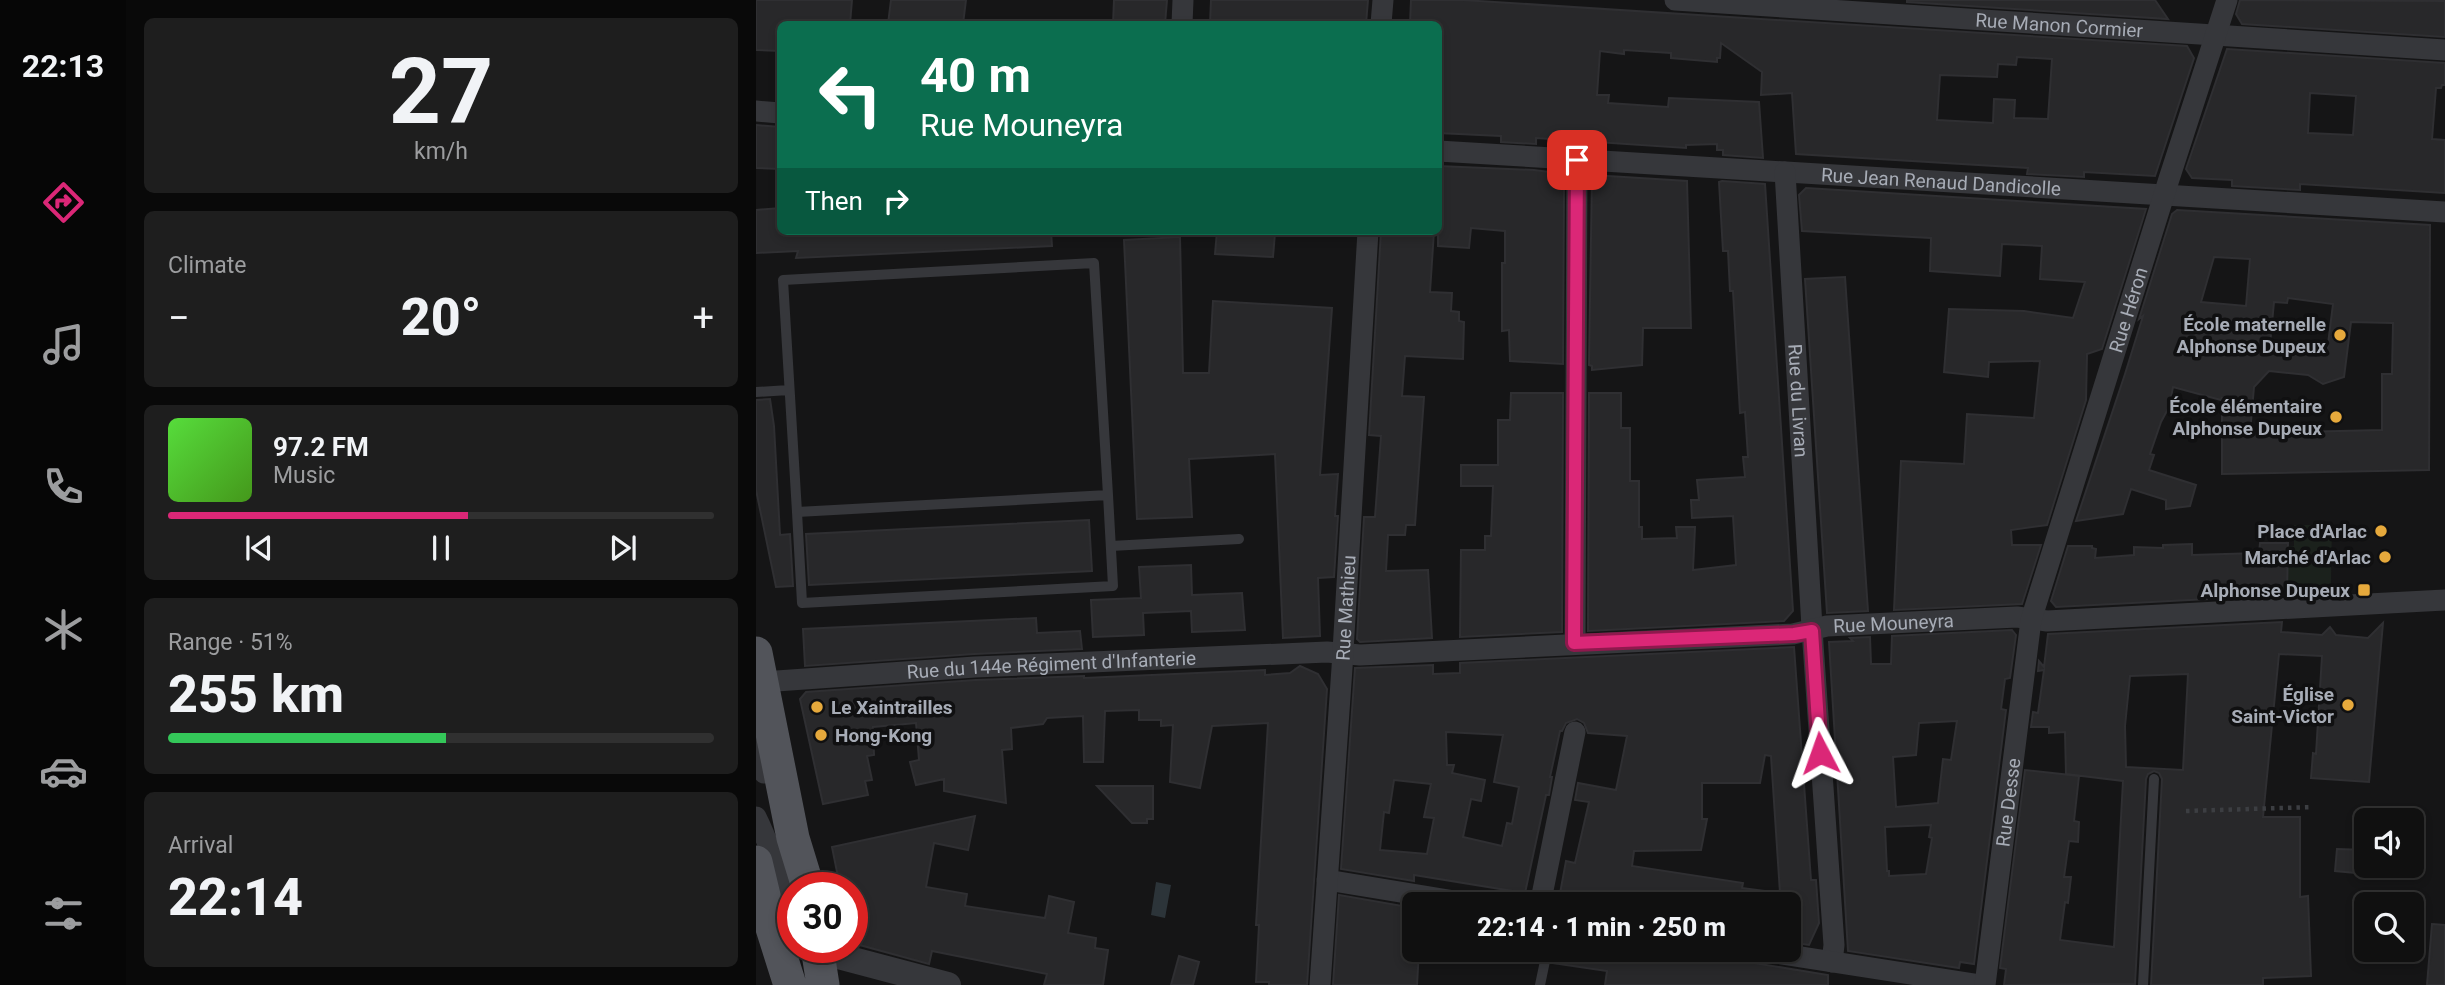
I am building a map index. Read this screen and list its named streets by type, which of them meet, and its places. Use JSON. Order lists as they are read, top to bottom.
{
  "streets": {
    "street": [
      "Rue Manon Cormier",
      "Rue Jean Renaud Dandicolle",
      "Rue Héron",
      "Rue du Livran",
      "Rue Mathieu",
      "Rue Mouneyra",
      "Rue du 144e Régiment d'Infanterie",
      "Rue Desse"
    ]
  },
  "crossings": [
    ["Rue Manon Cormier", "Rue Héron"],
    ["Rue Jean Renaud Dandicolle", "Rue Héron"],
    ["Rue Jean Renaud Dandicolle", "Rue du Livran"],
    ["Rue Héron", "Rue Mouneyra"],
    ["Rue Héron", "Rue Desse"],
    ["Rue du Livran", "Rue Mouneyra"],
    ["Rue Mathieu", "Rue Mouneyra"],
    ["Rue Mathieu", "Rue du 144e Régiment d'Infanterie"],
    ["Rue Mouneyra", "Rue du 144e Régiment d'Infanterie"],
    ["Rue Mouneyra", "Rue Desse"]
  ],
  "places": {
    "other": [
      "École maternelle Alphonse Dupeux",
      "École élémentaire Alphonse Dupeux",
      "Place d'Arlac",
      "Marché d'Arlac",
      "Église Saint-Victor",
      "Le Xaintrailles",
      "Hong-Kong"
    ],
    "transit": ["Alphonse Dupeux"]
  },
  "page": {
    "tabs": "22:13",
    "tile": [
      ["27", "km/h"],
      "Climate",
      ["Range · 51%", "255 km"],
      ["Arrival", "22:14"]
    ],
    "turn": ["40 m", "Rue Mouneyra"],
    "then": "Then",
    "heat": ["−", "20°", "+"],
    "song": ["97.2 FM", "Music"],
    "limit": "30",
    "trip": "22:14 · 1 min · 250 m"
  }
}
